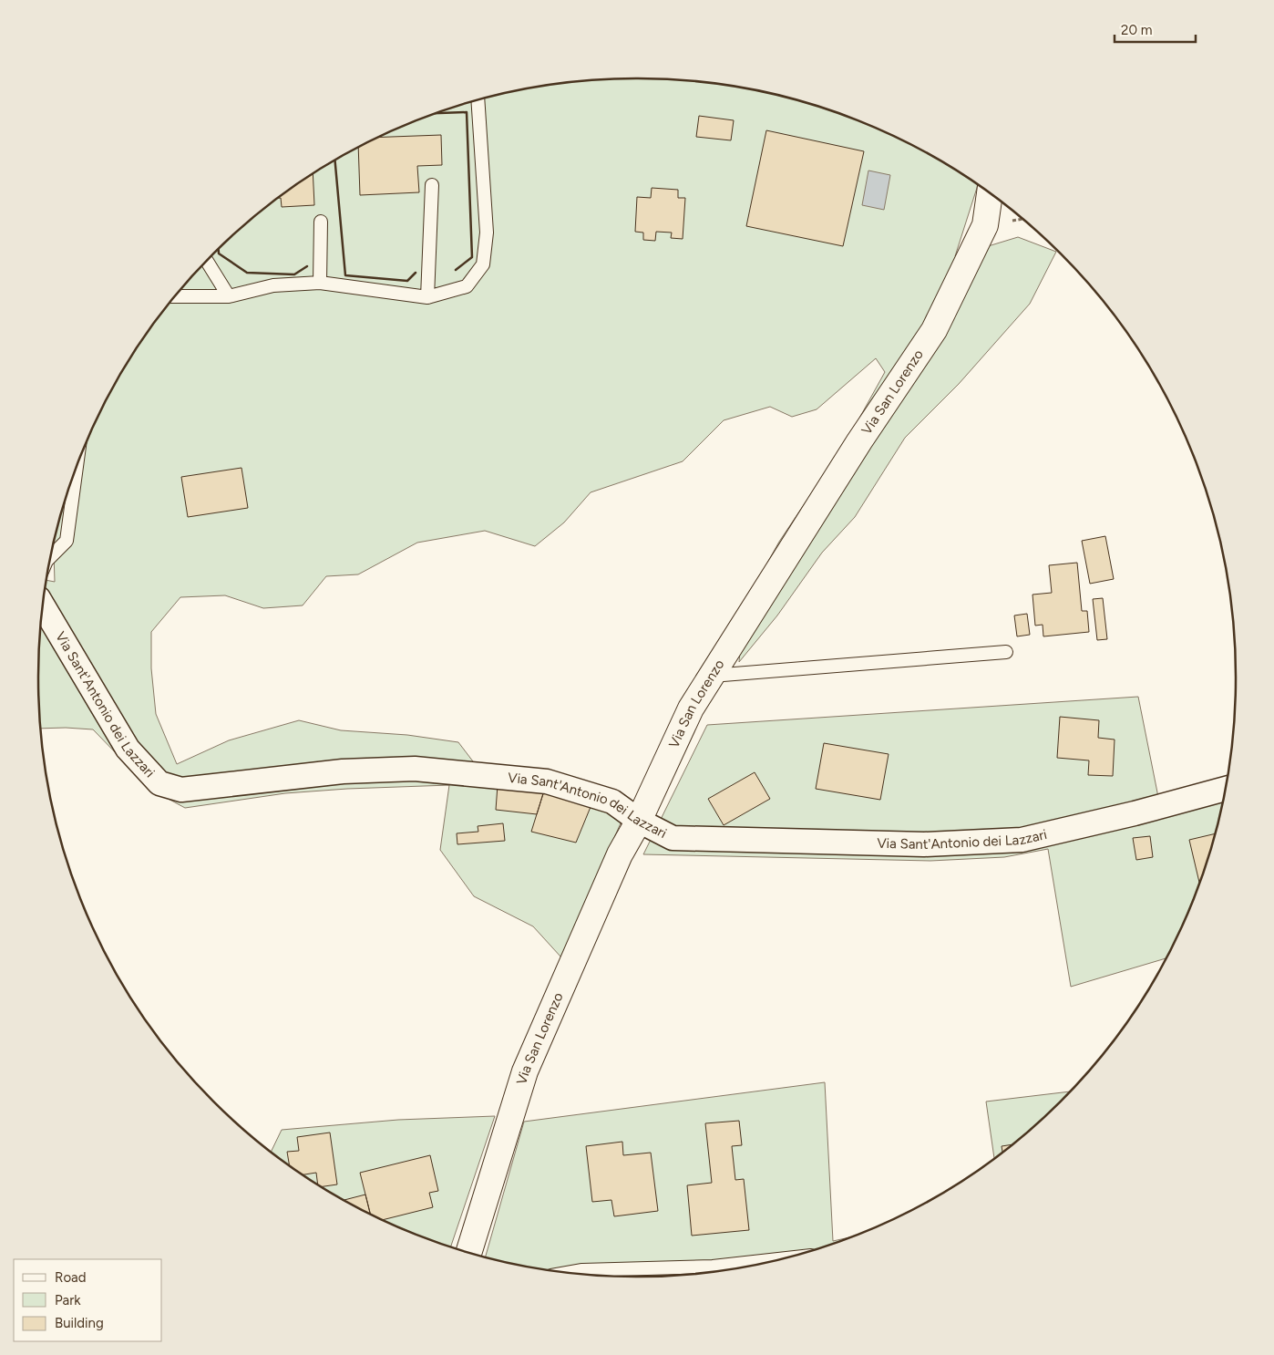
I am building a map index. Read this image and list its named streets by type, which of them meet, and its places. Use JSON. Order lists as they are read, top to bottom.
{
  "streets": {
    "street": ["Via San Lorenzo", "Via Sant'Antonio dei Lazzari"]
  },
  "crossings": [
    ["Via San Lorenzo", "Via Sant'Antonio dei Lazzari"]
  ],
  "legend": ["Road", "Park", "Building"],
  "scale_bar": "20 m"
}
